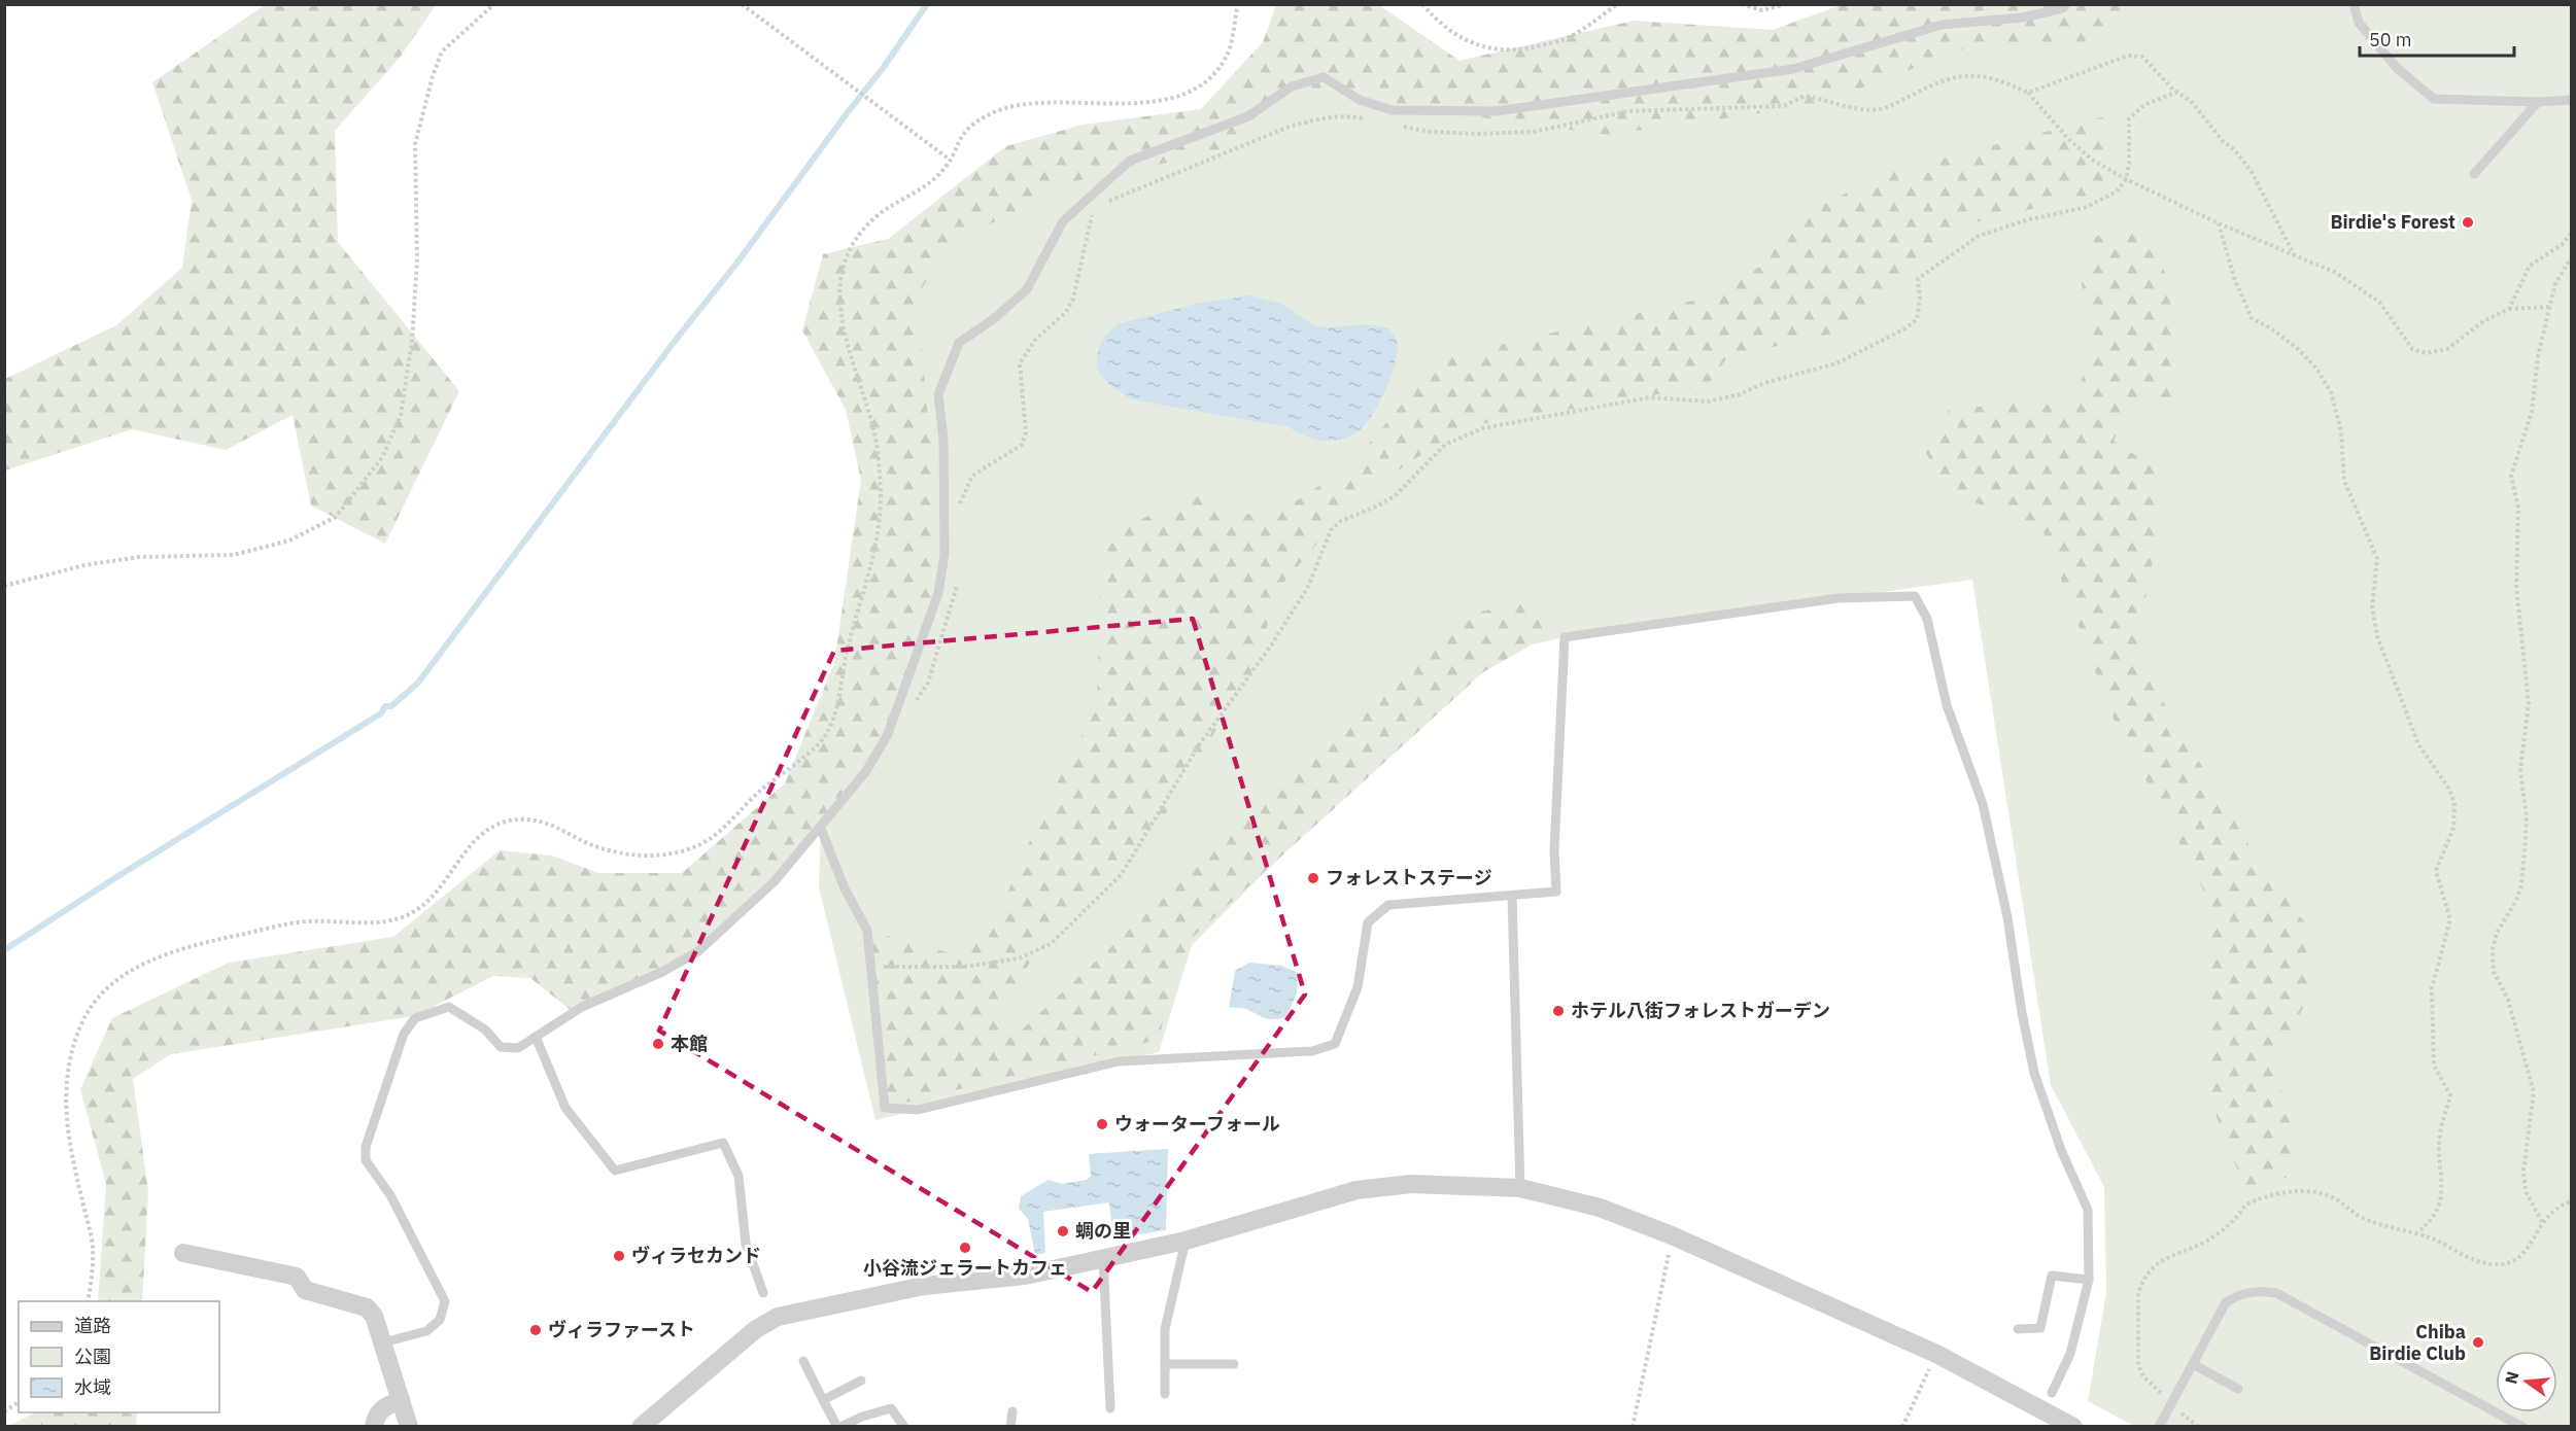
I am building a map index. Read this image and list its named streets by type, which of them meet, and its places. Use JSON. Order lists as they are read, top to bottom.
{
  "places": [
    "Birdie's Forest",
    "フォレストステージ",
    "ホテル八街フォレストガーデン",
    "本館",
    "ウォーターフォール",
    "蜩の里",
    "小谷流ジェラートカフェ",
    "ヴィラセカンド",
    "ヴィラファースト",
    "Chiba Birdie Club"
  ],
  "legend": ["道路", "公園", "水域"],
  "scale_bar": "50 m",
  "north": "left"
}
